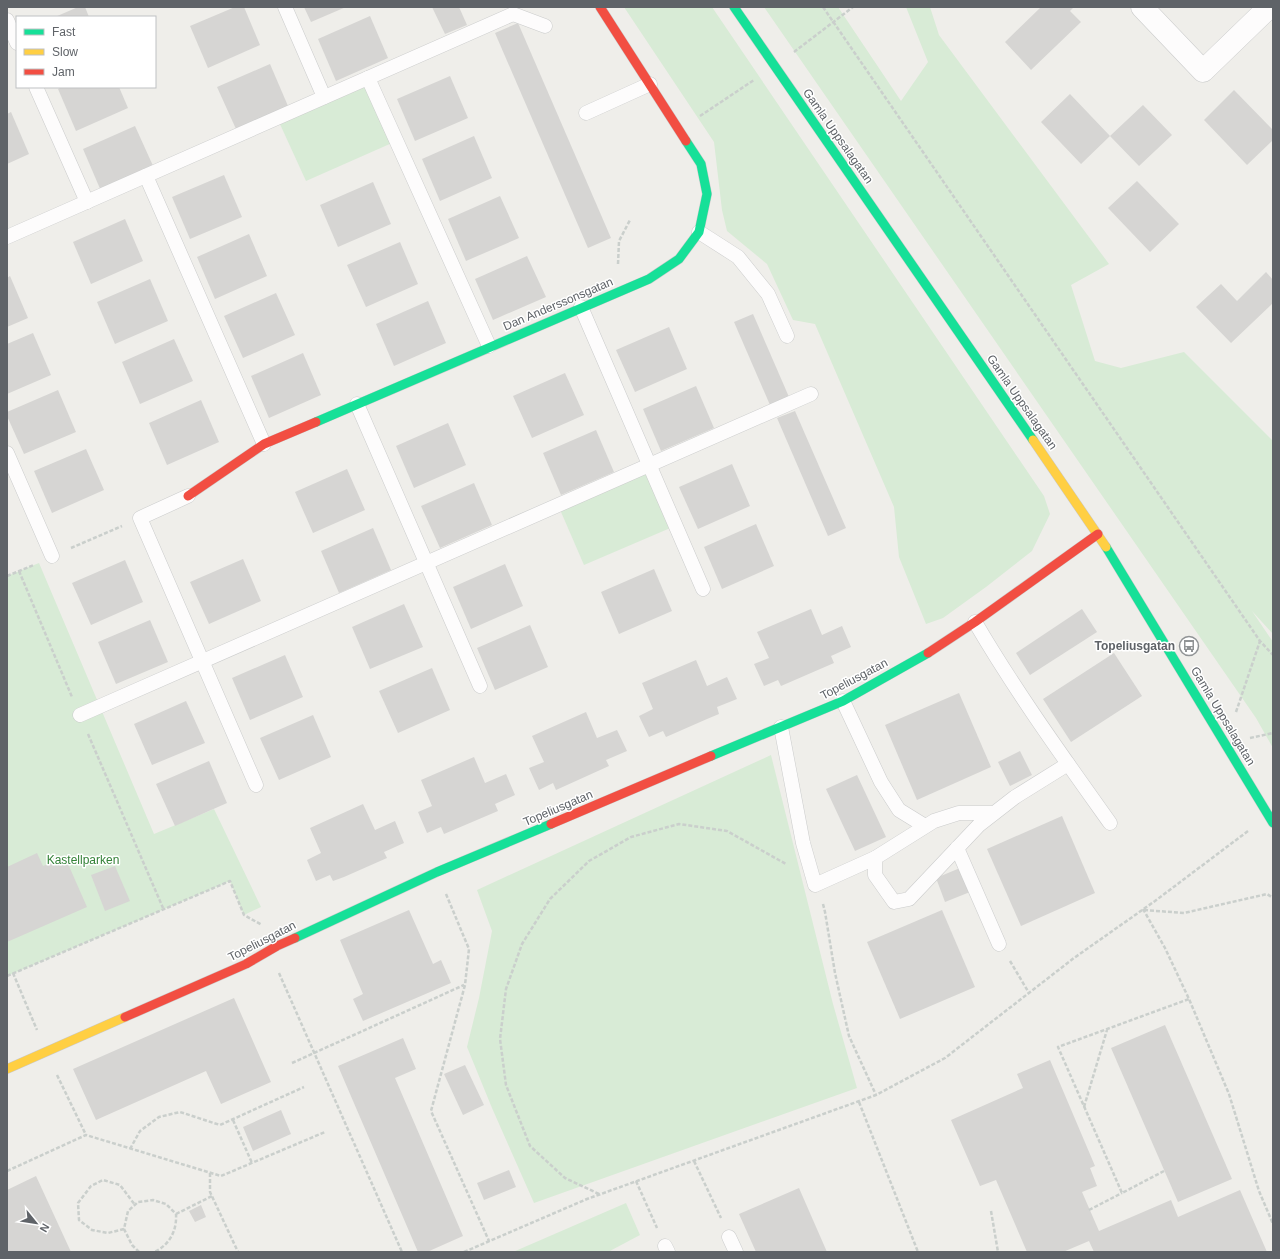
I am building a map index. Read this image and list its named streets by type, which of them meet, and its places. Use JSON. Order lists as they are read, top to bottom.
{
  "streets": {
    "street": ["Gamla Uppsalagatan", "Dan Anderssonsgatan", "Topeliusgatan"]
  },
  "crossings": [
    ["Gamla Uppsalagatan", "Topeliusgatan"]
  ],
  "parks": ["Kastellparken"],
  "places": {
    "bus stop": ["Topeliusgatan"]
  },
  "legend": ["Fast", "Slow", "Jam"],
  "north": "bottom right"
}
